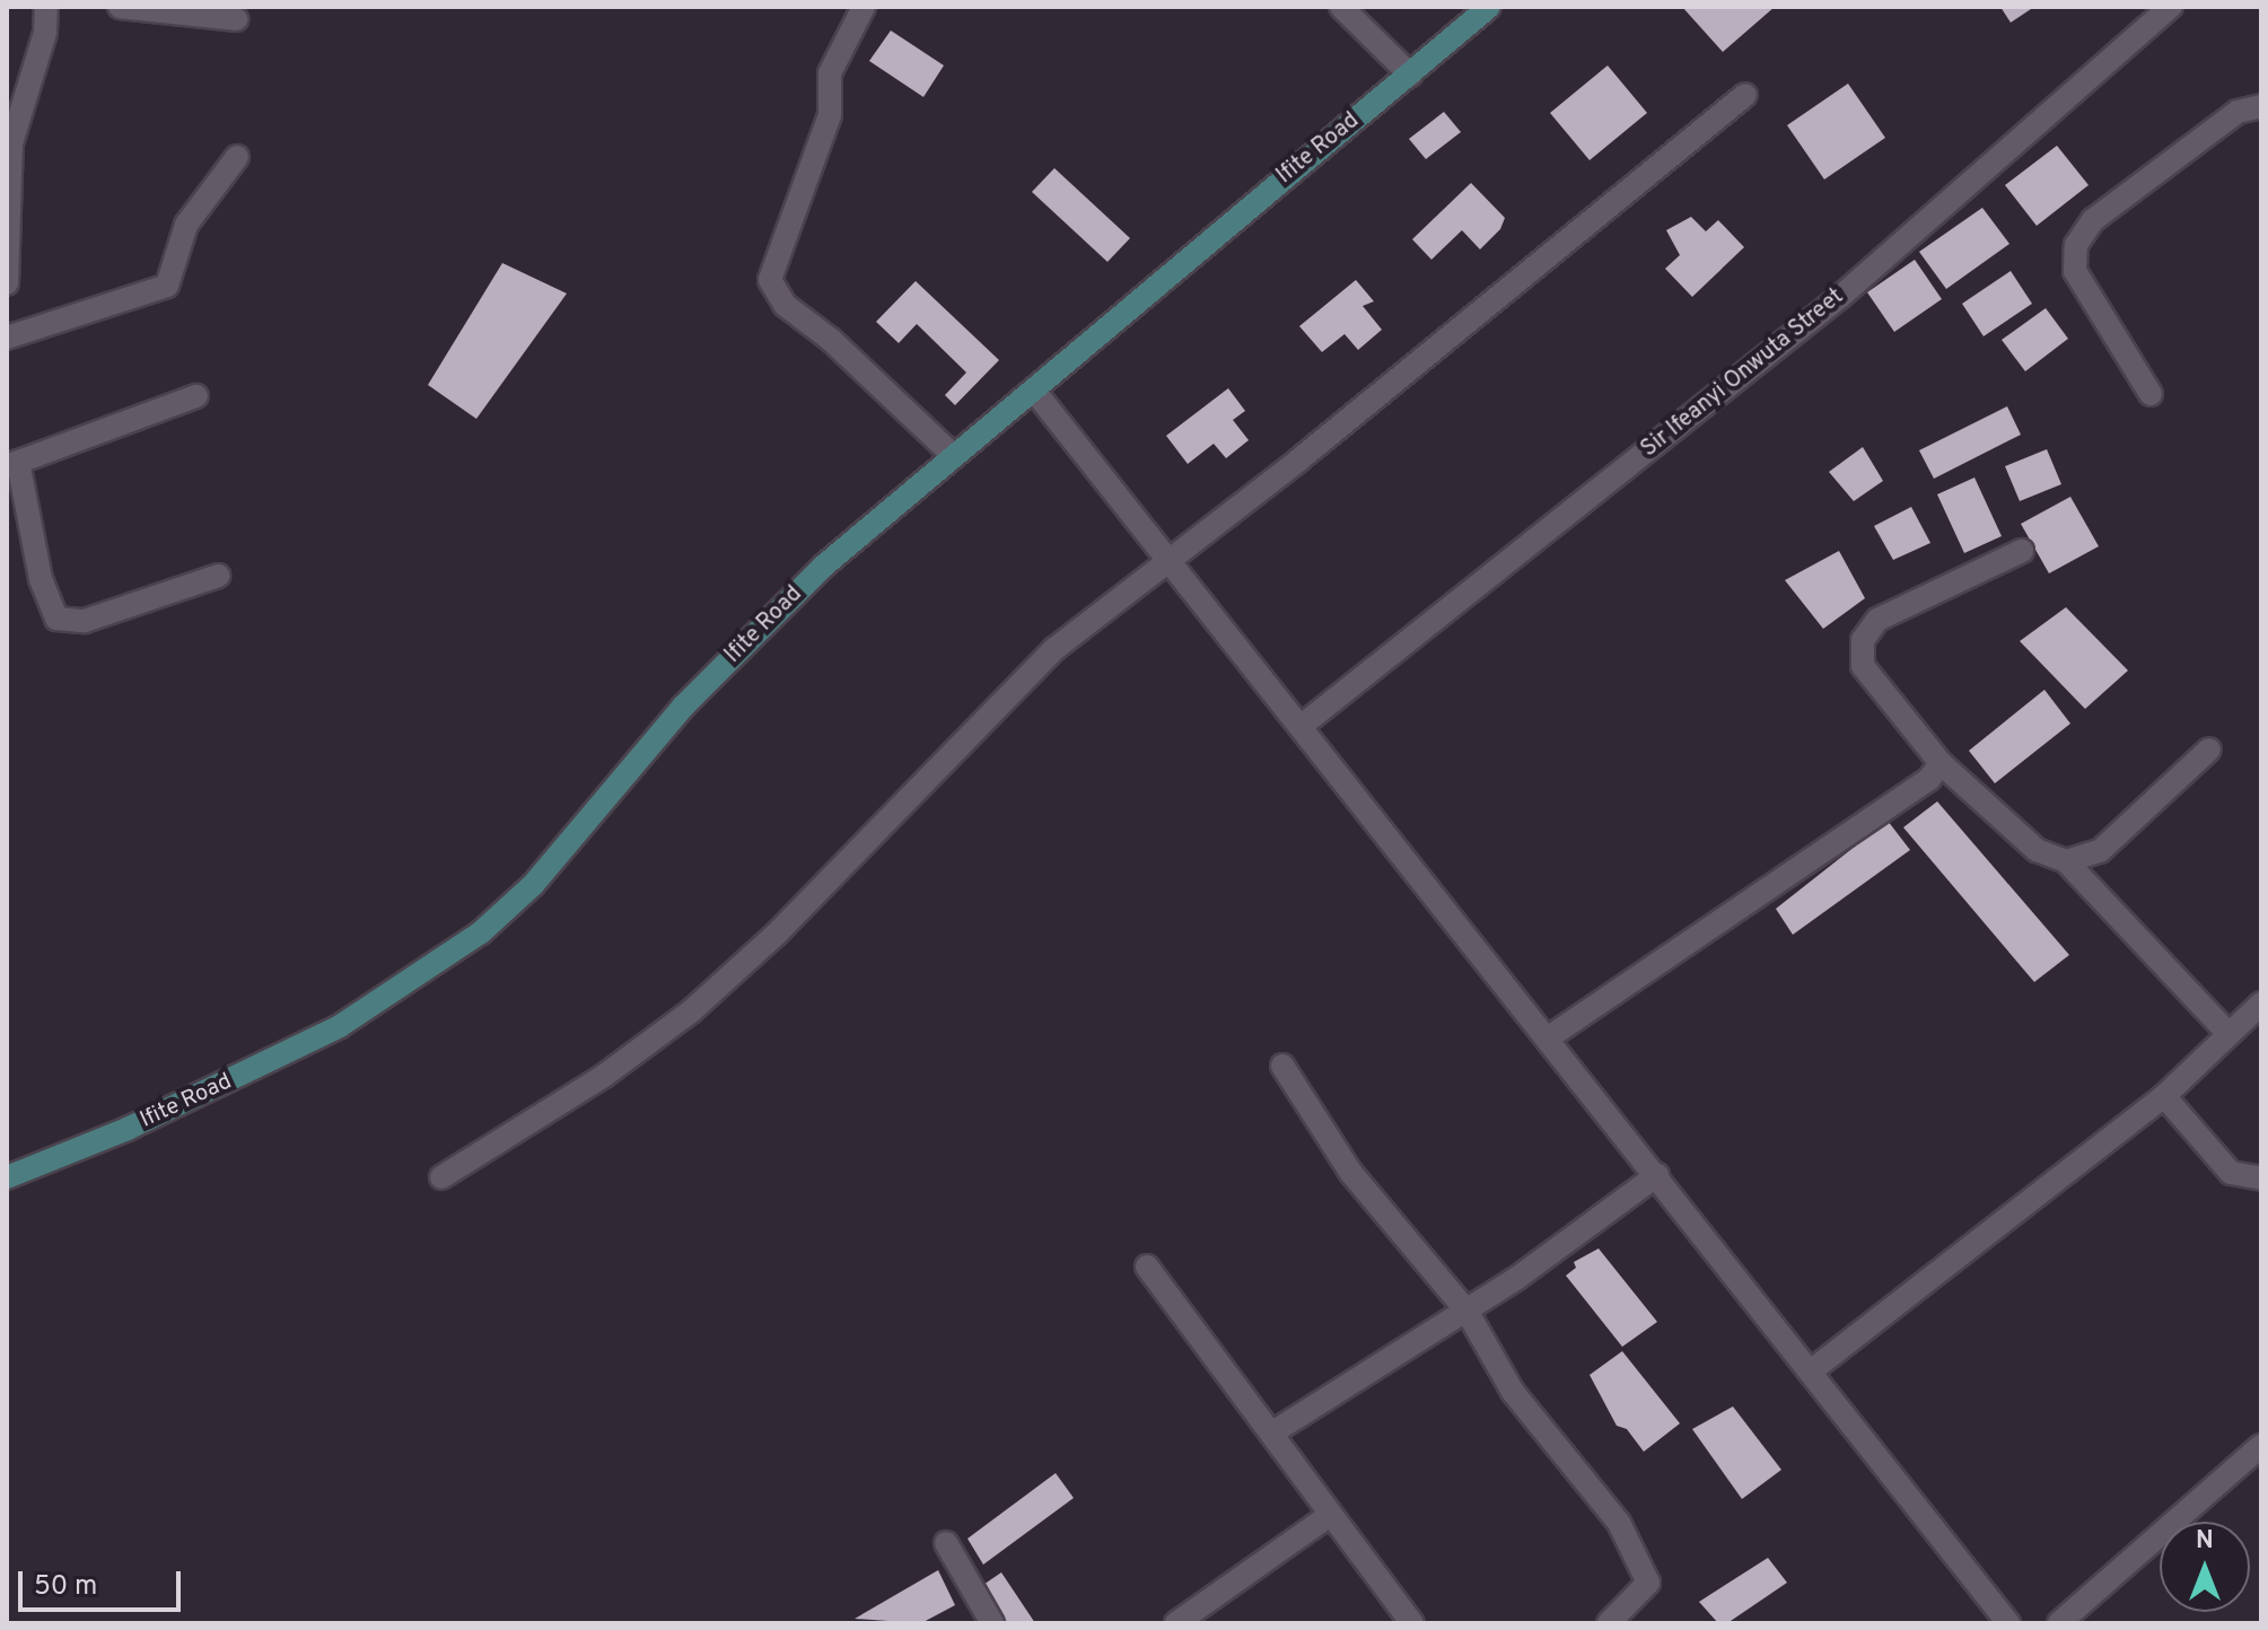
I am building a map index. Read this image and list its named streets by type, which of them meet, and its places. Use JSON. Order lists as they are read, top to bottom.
{
  "streets": {
    "street": ["Ifite Road", "Sir Ifeanyi Onwuta Street"]
  },
  "scale_bar": "50 m",
  "north": "top"
}
